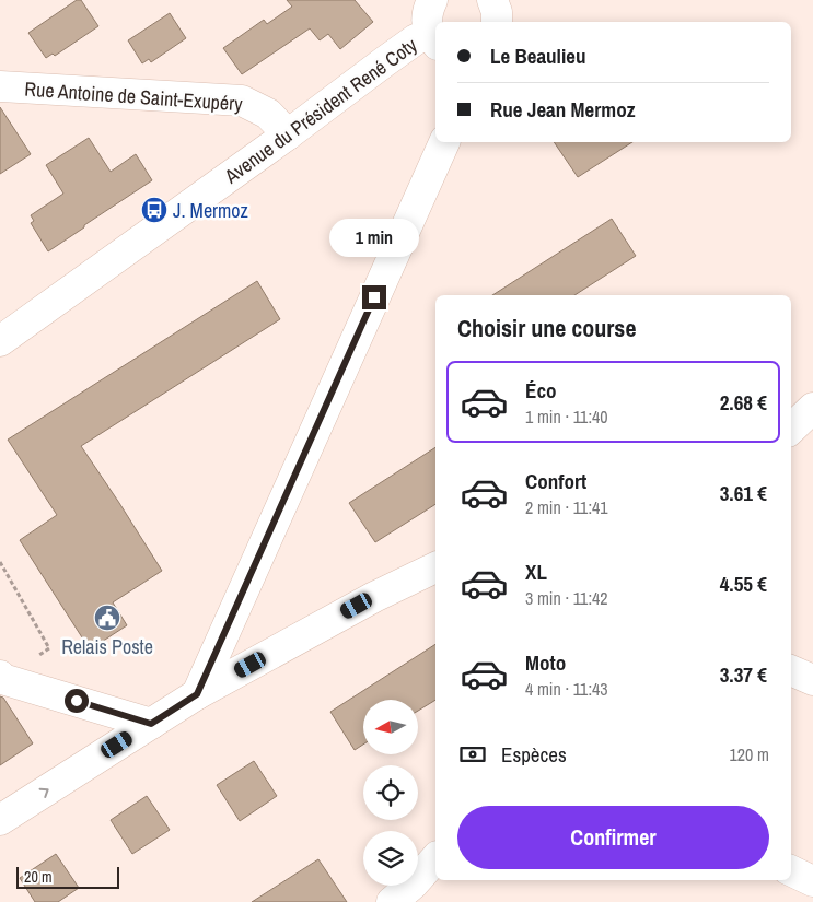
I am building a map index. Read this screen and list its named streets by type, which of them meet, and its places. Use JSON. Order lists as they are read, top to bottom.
{
  "streets": {
    "street": ["Rue Antoine de Saint-Exupéry", "Avenue du Président René Coty"]
  },
  "crossings": [
    ["Rue Antoine de Saint-Exupéry", "Avenue du Président René Coty"]
  ],
  "places": {
    "bus stop": ["J. Mermoz"],
    "public building": ["Relais Poste"]
  },
  "scale_bar": "20 m",
  "north": "left",
  "page": {
    "banner": ["Le Beaulieu", "Rue Jean Mermoz"],
    "bubble": "1 min",
    "heading": "Choisir une course",
    "list": [
      {
        "name": "Éco",
        "note": "1 min · 11:40",
        "value": "2.68 €"
      },
      {
        "name": "Confort",
        "note": "2 min · 11:41",
        "value": "3.61 €"
      },
      {
        "name": "XL",
        "note": "3 min · 11:42",
        "value": "4.55 €"
      },
      {
        "name": "Moto",
        "note": "4 min · 11:43",
        "value": "3.37 €"
      }
    ],
    "pay": ["Espèces", "120 m"],
    "buttons": "Confirmer",
    "scale": "20 m"
  }
}
